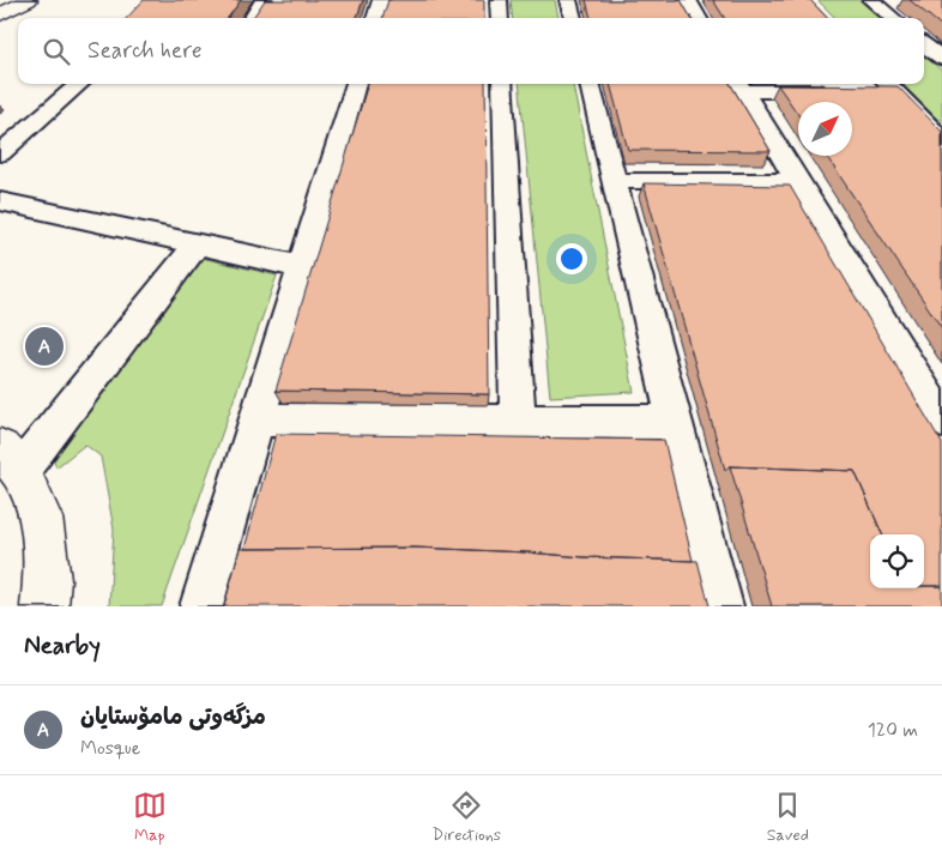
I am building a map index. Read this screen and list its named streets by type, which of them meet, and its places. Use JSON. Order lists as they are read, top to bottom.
{
  "north": "top right",
  "page": {
    "search": "Search here",
    "pins": "A",
    "heading": "Nearby",
    "list": [
      {
        "mark": "A",
        "name": "مزگەوتی مامۆستایان",
        "note": "Mosque",
        "value": "120 m"
      }
    ],
    "nav": ["Map", "Directions", "Saved"]
  }
}
